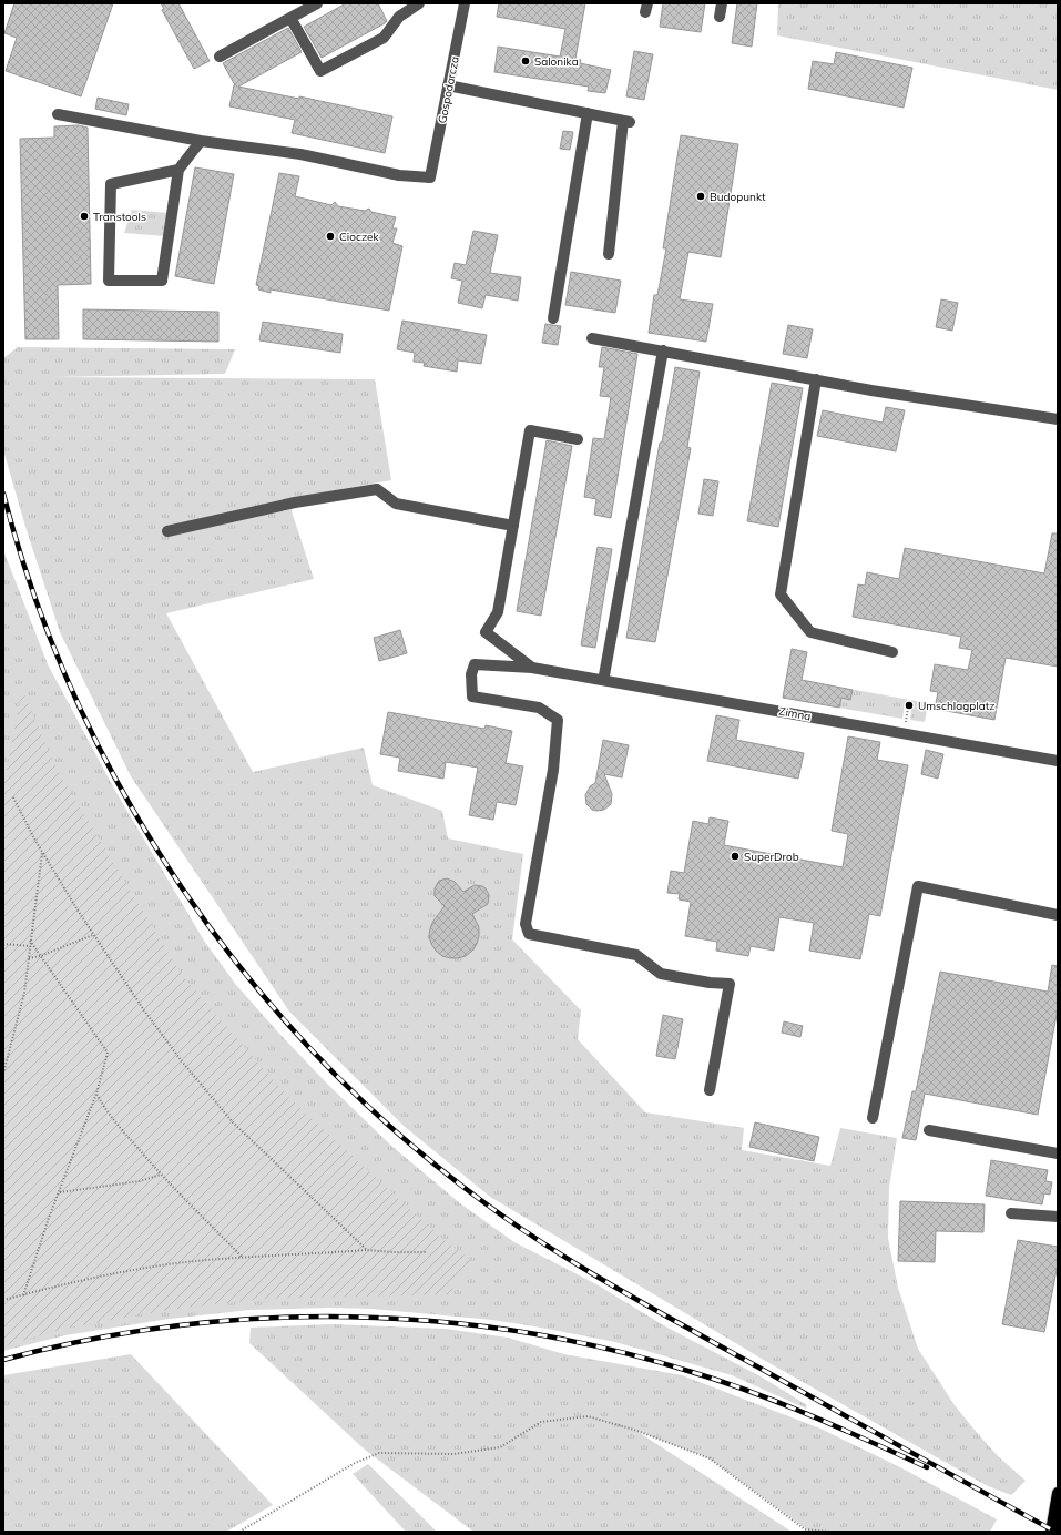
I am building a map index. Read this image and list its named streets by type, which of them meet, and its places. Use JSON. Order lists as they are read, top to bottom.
{
  "streets": {
    "street": ["Gospodarcza", "Zimna"]
  },
  "places": [
    "Salonika",
    "Budopunkt",
    "Transtools",
    "Cioczek",
    "Umschlagplatz",
    "SuperDrob"
  ]
}
